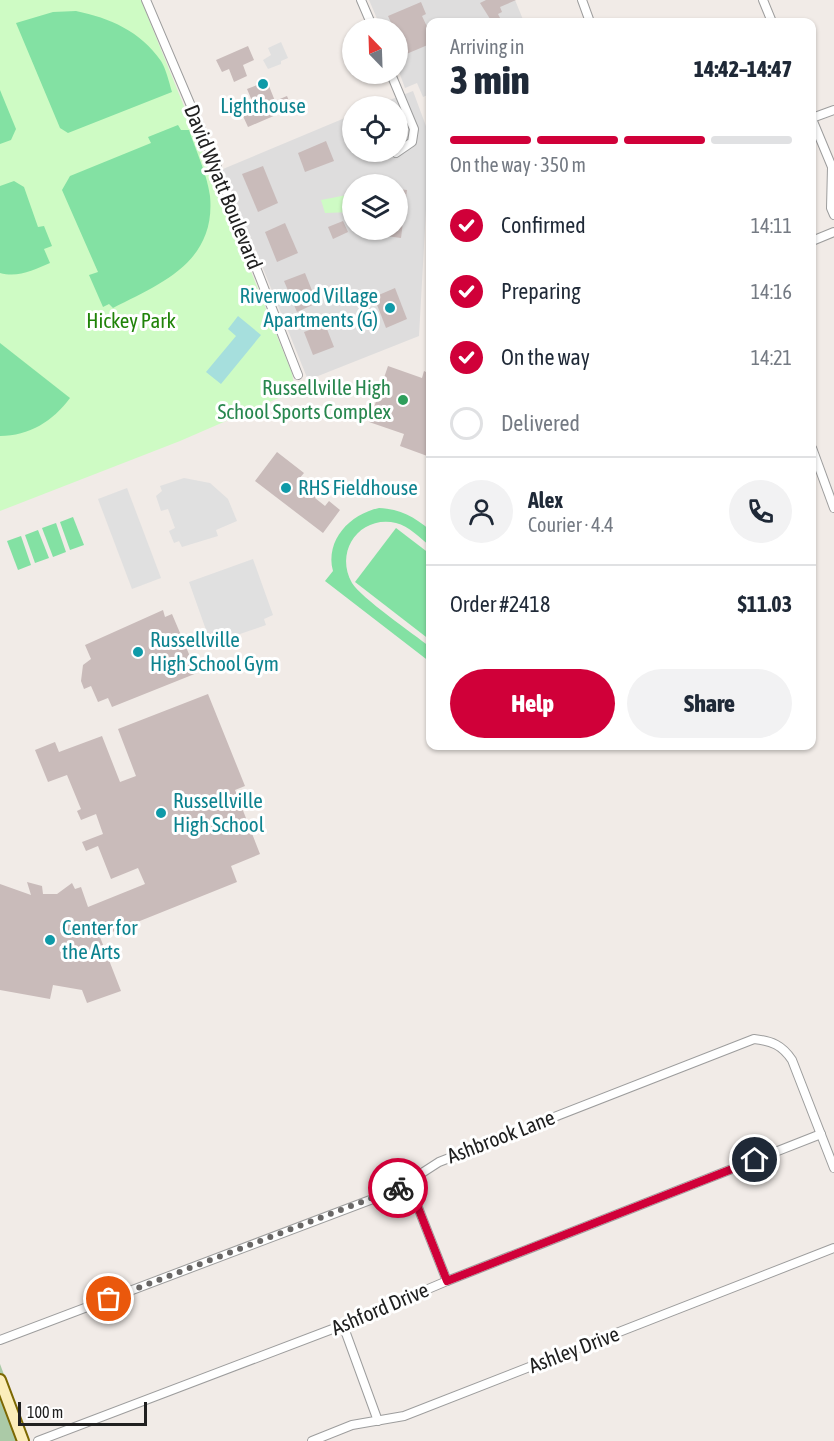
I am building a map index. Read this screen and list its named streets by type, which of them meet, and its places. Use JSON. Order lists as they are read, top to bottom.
{
  "streets": {
    "street": [
      "David Wyatt Boulevard",
      "Ashbrook Lane",
      "Ashford Drive",
      "Ashley Drive"
    ]
  },
  "crossings": [
    ["Ashbrook Lane", "Ashford Drive"]
  ],
  "parks": ["Hickey Park"],
  "places": [
    "Lighthouse",
    "Riverwood Village Apartments (G)",
    "Russellville High School Sports Complex",
    "RHS Fieldhouse",
    "Russellville High School Gym",
    "Russellville High School",
    "Center for the Arts"
  ],
  "scale_bar": "100 m",
  "north": "top left",
  "page": {
    "heading": ["3 min", "Arriving in", "14:42–14:47"],
    "panel": [
      "Alex",
      "Courier · 4.4",
      "Order #2418",
      "$11.03"
    ],
    "bar": "On the way · 350 m",
    "list": [
      ["Confirmed", "14:11"],
      ["Preparing", "14:16"],
      ["On the way", "14:21"],
      "Delivered"
    ],
    "buttons": ["Help", "Share"],
    "scale": "100 m"
  }
}
